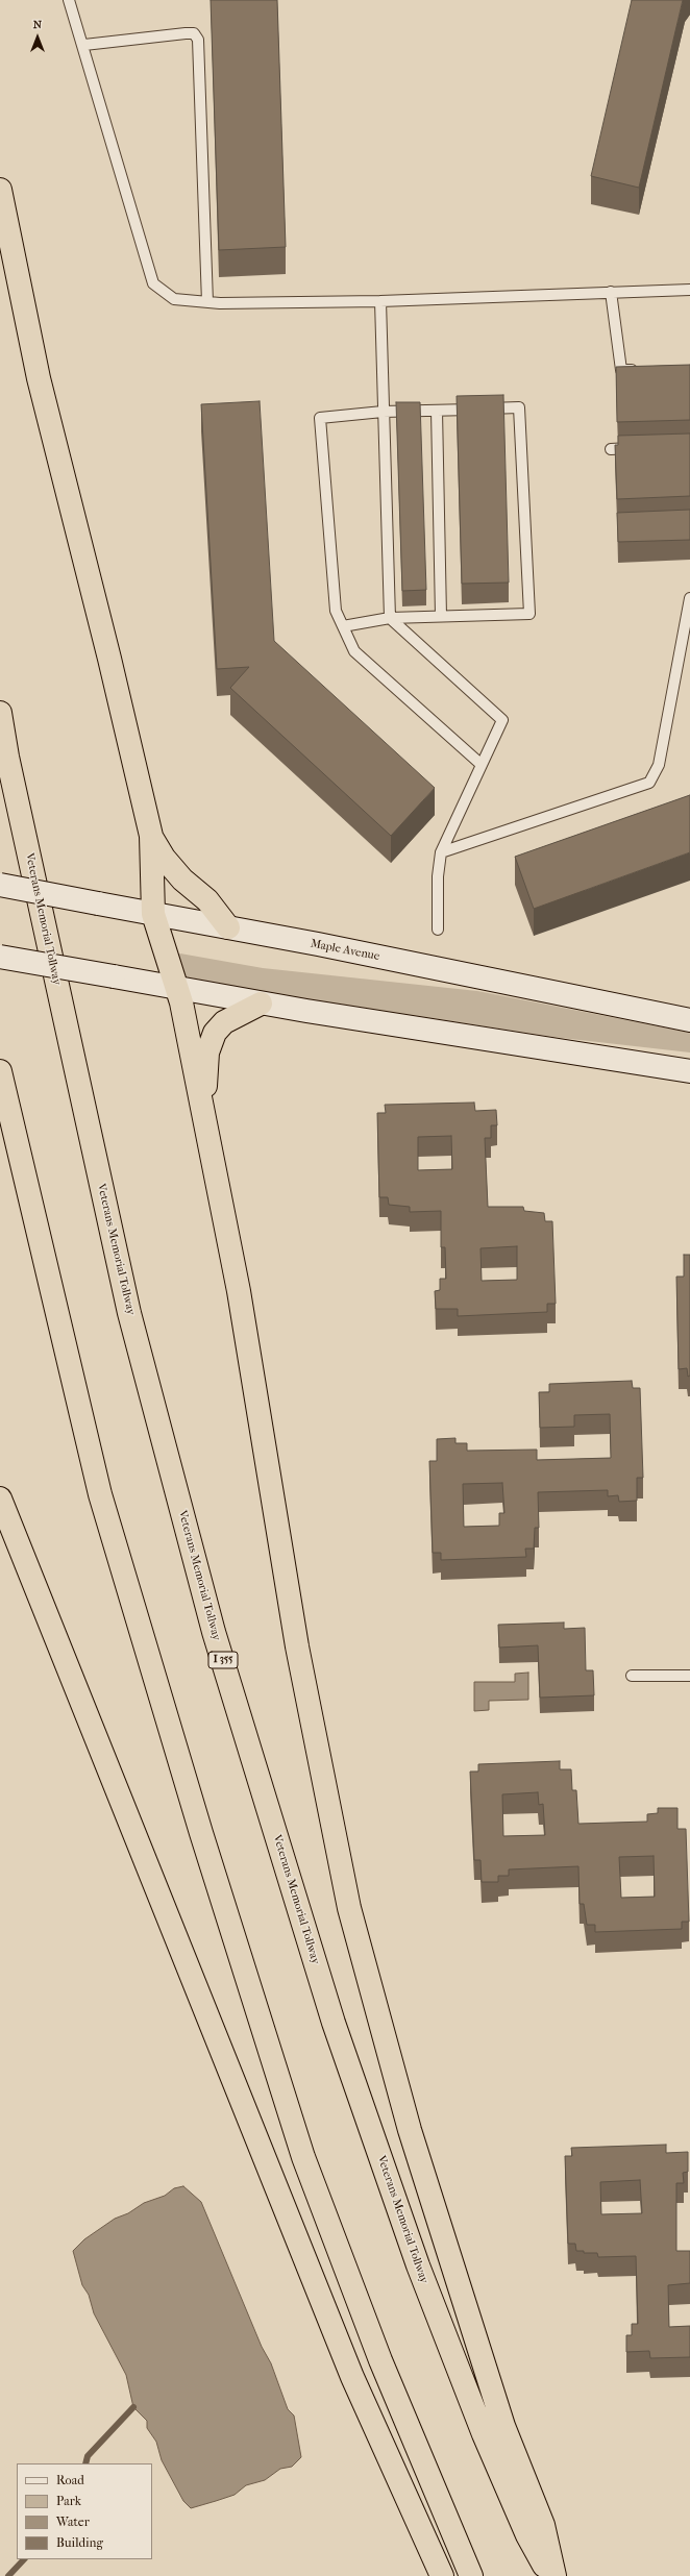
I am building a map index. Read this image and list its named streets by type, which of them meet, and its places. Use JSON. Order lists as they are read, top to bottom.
{
  "streets": {
    "highway": ["Veterans Memorial Tollway", "I 355"],
    "main road": ["Maple Avenue"]
  },
  "legend": [
    "Road",
    "Park",
    "Water",
    "Building"
  ],
  "north": "top"
}
